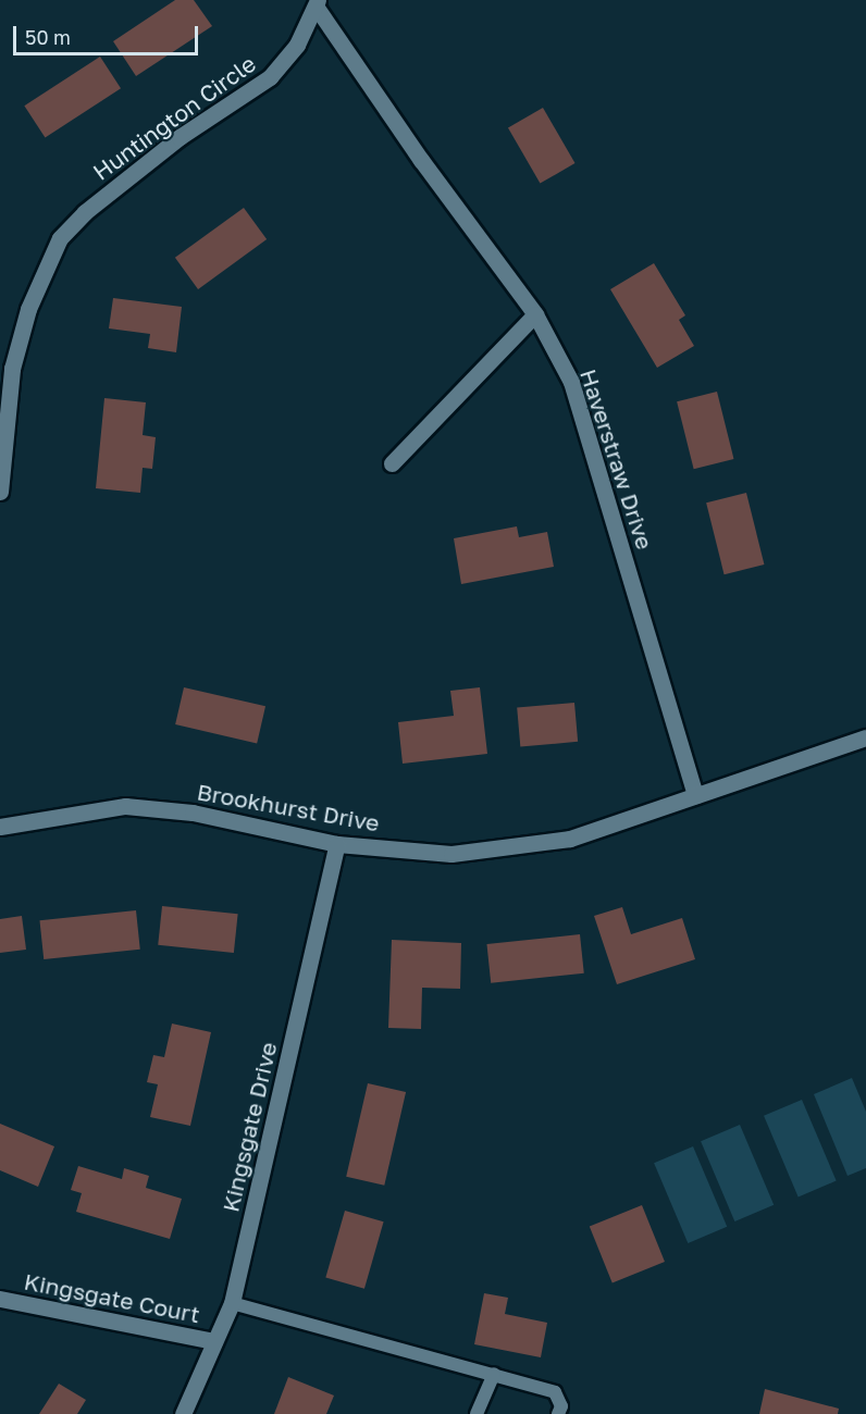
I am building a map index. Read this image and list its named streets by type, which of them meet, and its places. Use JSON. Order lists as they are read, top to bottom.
{
  "streets": {
    "street": [
      "Huntington Circle",
      "Haverstraw Drive",
      "Brookhurst Drive",
      "Kingsgate Drive",
      "Kingsgate Court"
    ]
  },
  "crossings": [
    ["Huntington Circle", "Haverstraw Drive"],
    ["Haverstraw Drive", "Brookhurst Drive"],
    ["Brookhurst Drive", "Kingsgate Drive"],
    ["Kingsgate Drive", "Kingsgate Court"]
  ],
  "scale_bar": "50 m"
}
